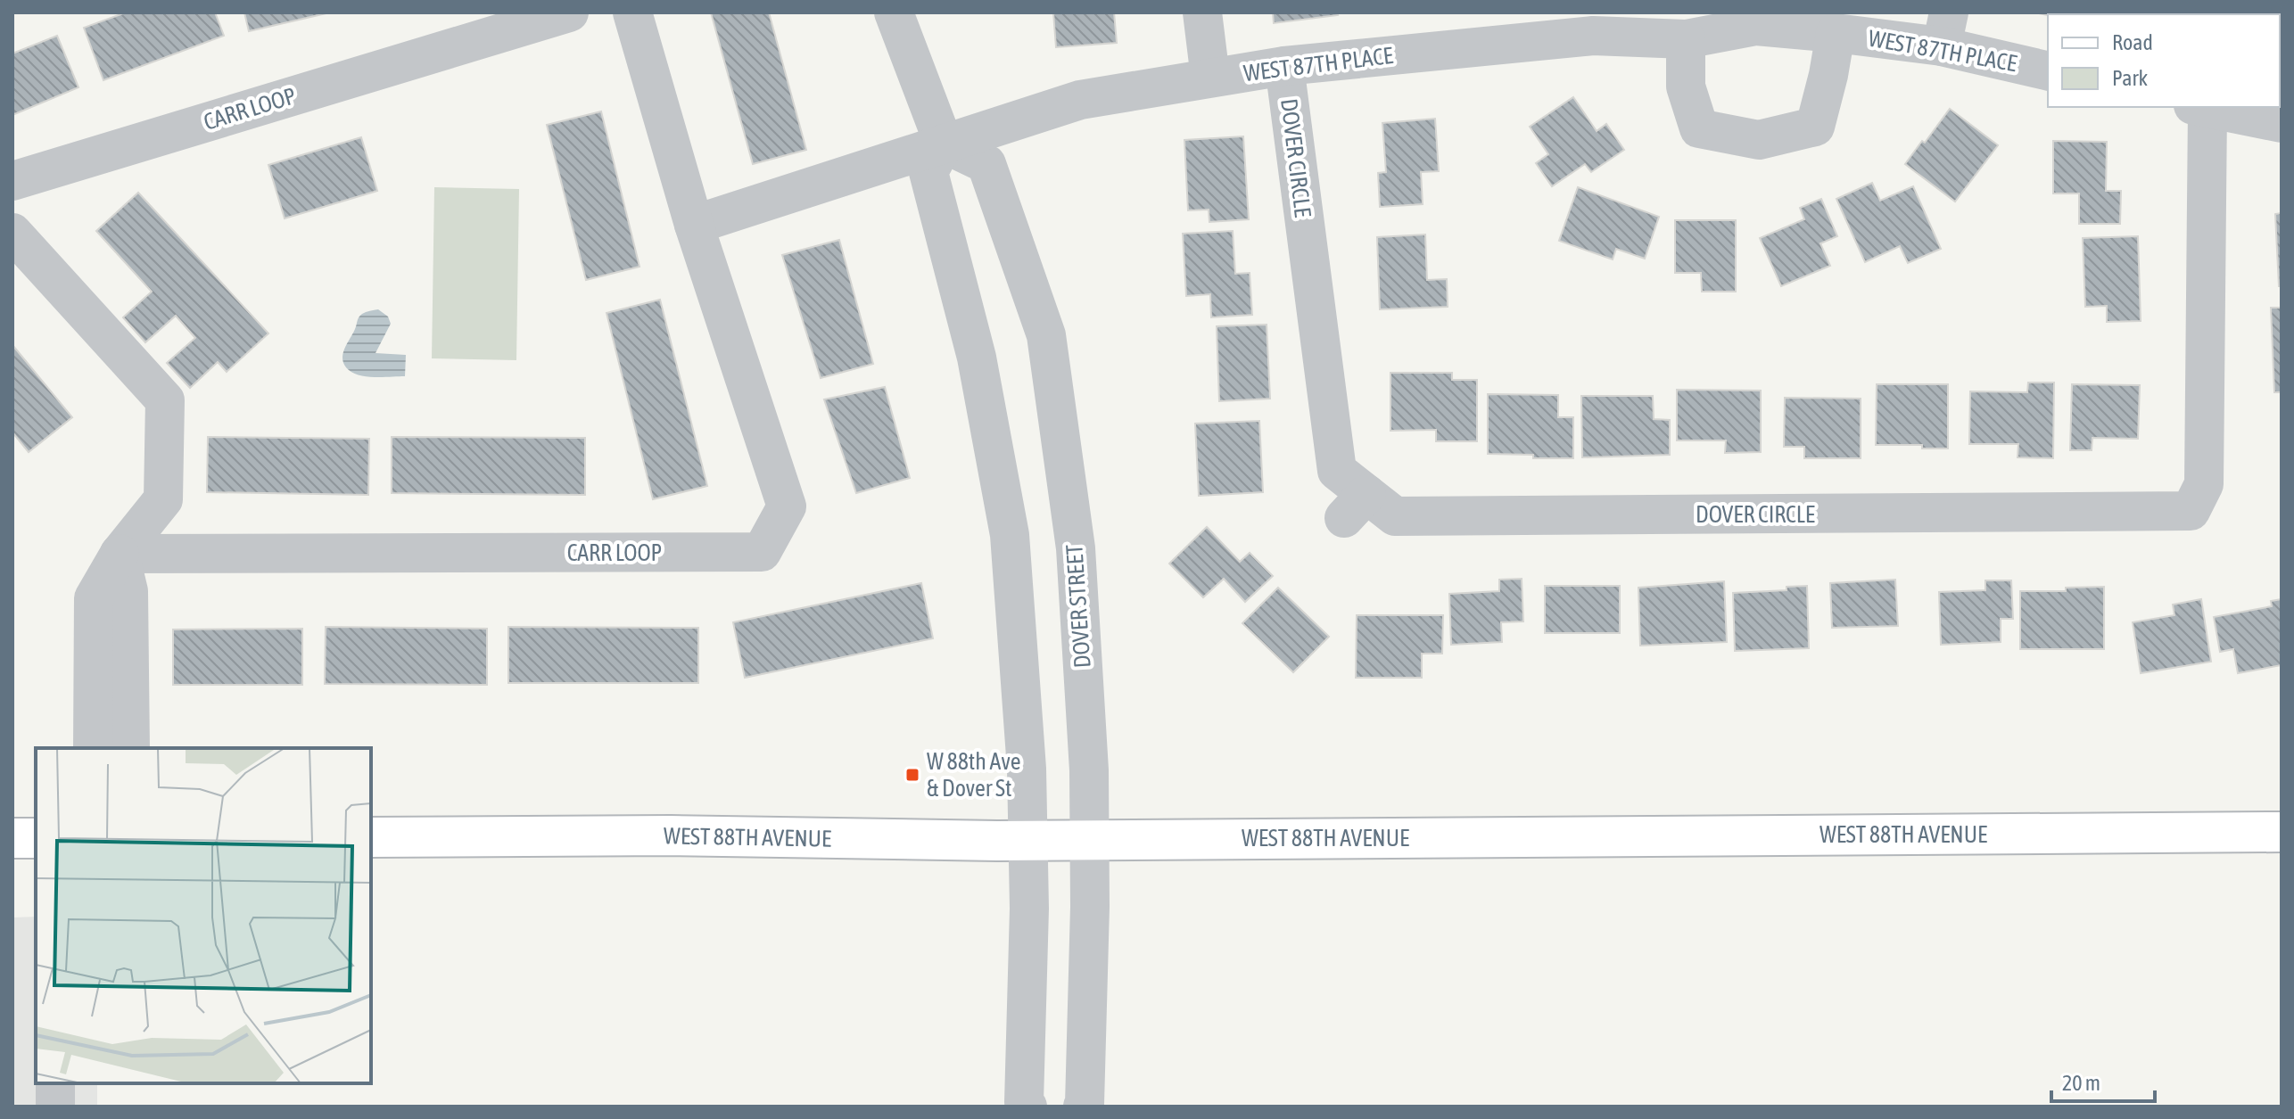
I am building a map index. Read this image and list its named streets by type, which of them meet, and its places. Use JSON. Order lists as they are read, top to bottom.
{
  "streets": {
    "main road": ["WEST 88TH AVENUE"],
    "street": [
      "WEST 87TH PLACE",
      "CARR LOOP",
      "DOVER CIRCLE",
      "DOVER STREET"
    ]
  },
  "crossings": [
    ["WEST 87TH PLACE", "DOVER CIRCLE"],
    ["WEST 87TH PLACE", "DOVER STREET"],
    ["DOVER STREET", "WEST 88TH AVENUE"]
  ],
  "places": {
    "transit": ["W 88th Ave & Dover St"]
  },
  "legend": ["Road", "Park"],
  "scale_bar": "20 m"
}
